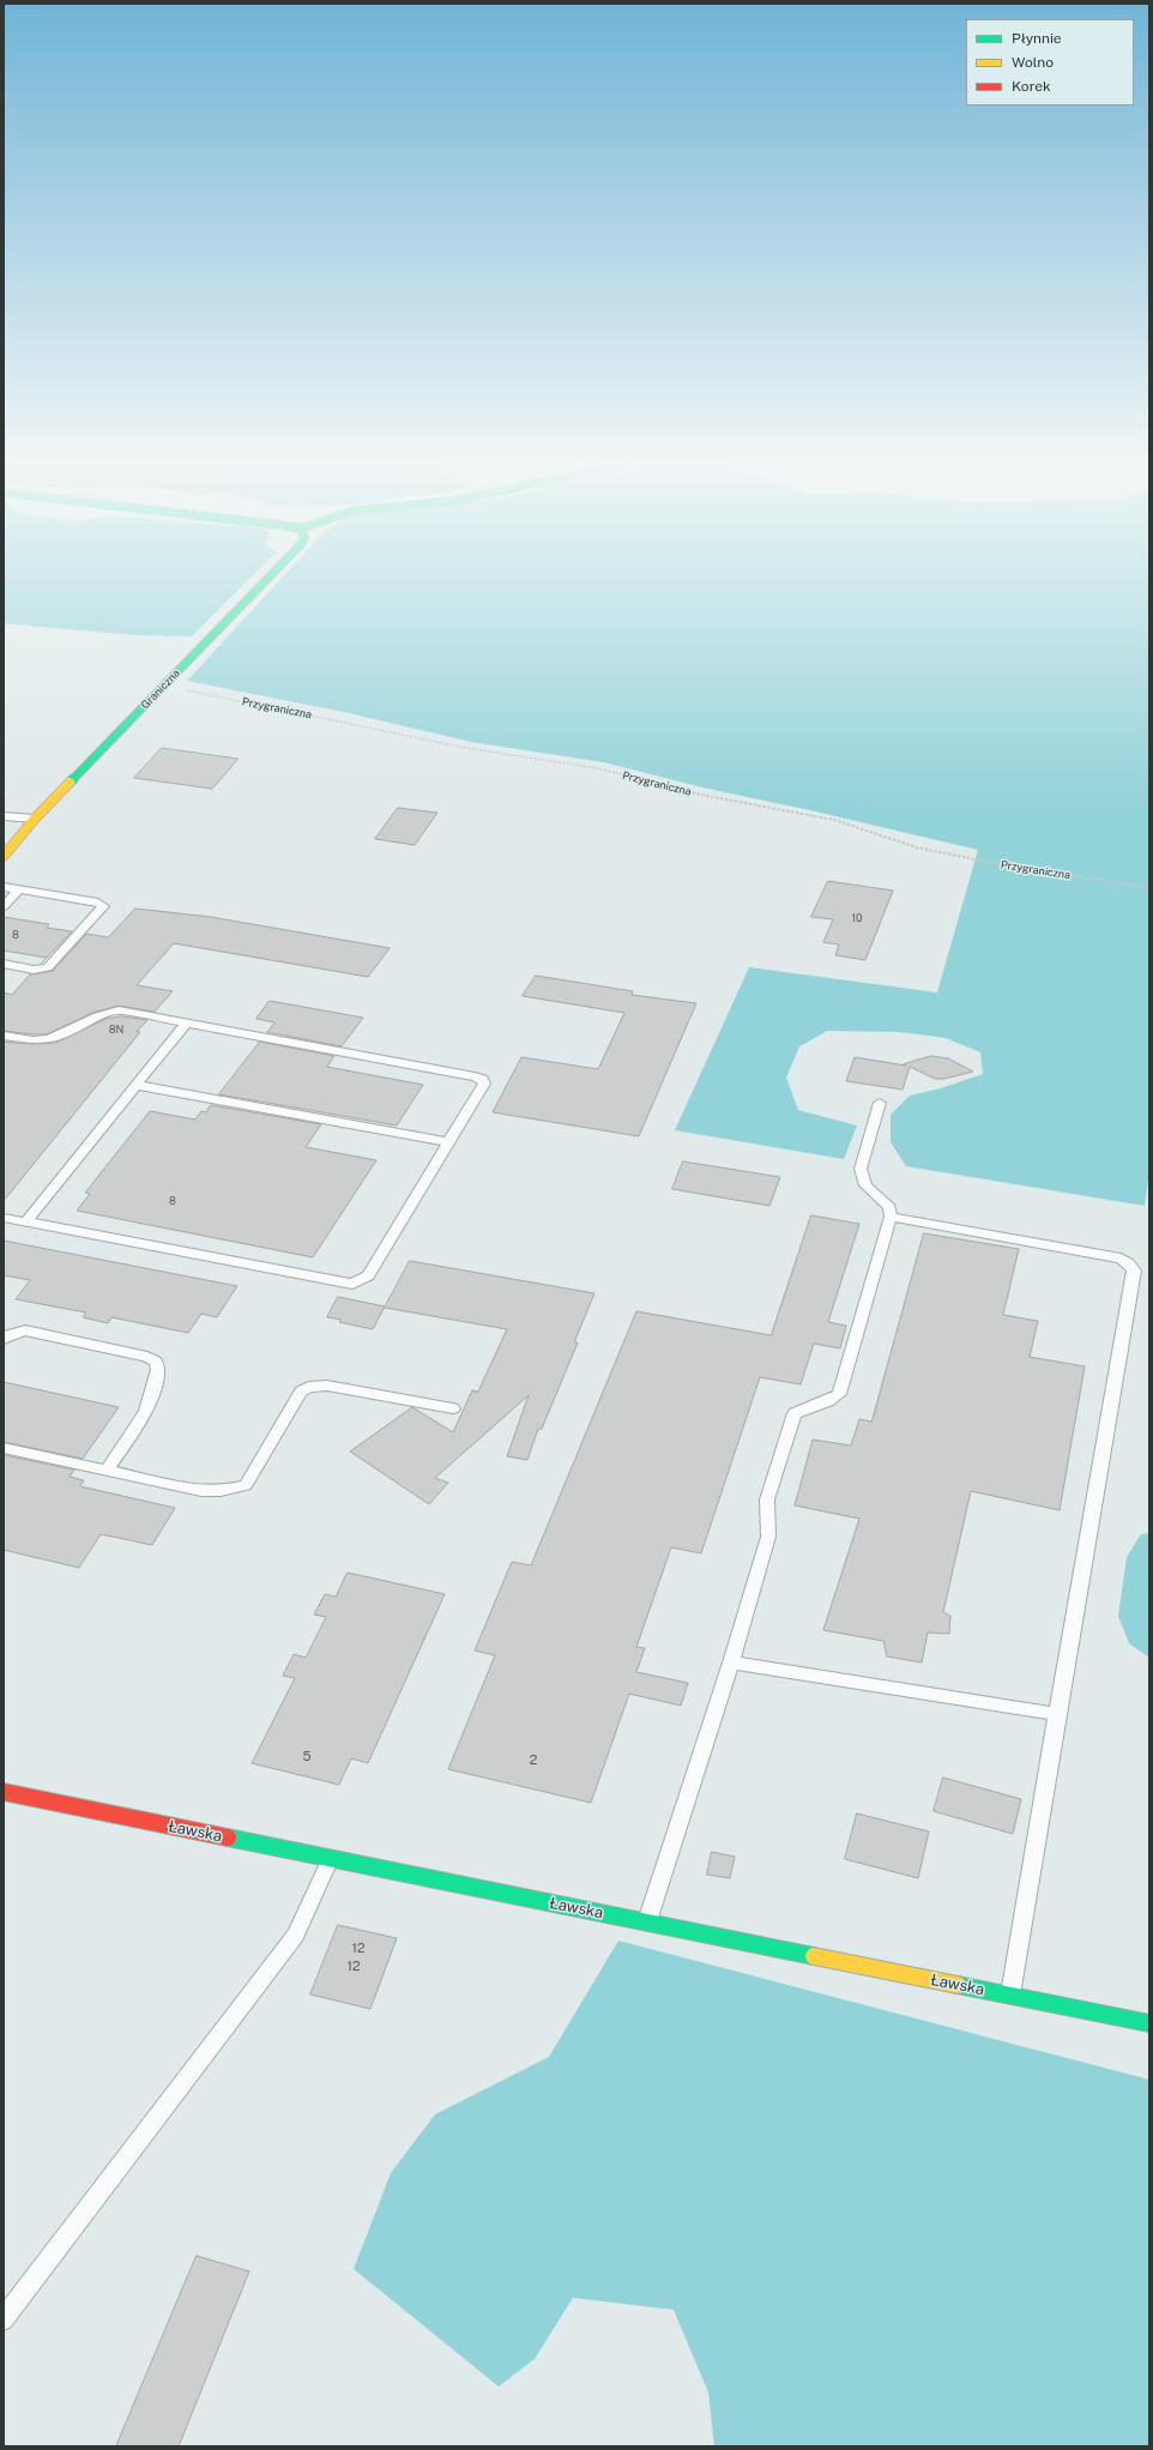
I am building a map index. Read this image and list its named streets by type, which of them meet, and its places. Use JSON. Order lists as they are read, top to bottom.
{
  "streets": {
    "street": ["Graniczna", "Ławska"],
    "path": ["Przygraniczna"]
  },
  "crossings": [
    ["Graniczna", "Przygraniczna"]
  ],
  "house_numbers": [
    "10",
    "8",
    "8N",
    "8",
    "5",
    "2",
    "12",
    "12"
  ],
  "legend": ["Płynnie", "Wolno", "Korek"]
}
